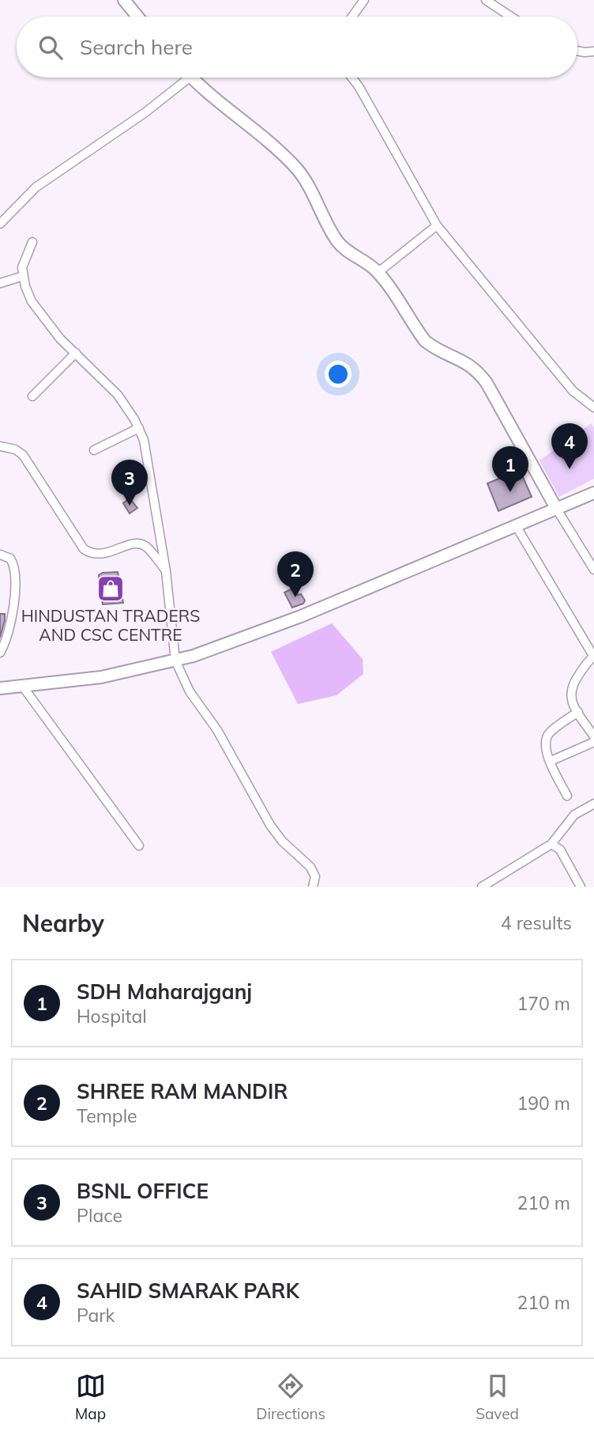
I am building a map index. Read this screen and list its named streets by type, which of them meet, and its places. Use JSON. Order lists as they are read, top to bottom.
{
  "places": {
    "shop": ["HINDUSTAN TRADERS AND CSC CENTRE"]
  },
  "page": {
    "search": "Search here",
    "pins": [
      "4",
      "1",
      "3",
      "2"
    ],
    "heading": ["Nearby", "4 results"],
    "list": [
      {
        "mark": "1",
        "name": "SDH Maharajganj",
        "note": "Hospital",
        "value": "170 m"
      },
      {
        "mark": "2",
        "name": "SHREE RAM MANDIR",
        "note": "Temple",
        "value": "190 m"
      },
      {
        "mark": "3",
        "name": "BSNL OFFICE",
        "note": "Place",
        "value": "210 m"
      },
      {
        "mark": "4",
        "name": "SAHID SMARAK PARK",
        "note": "Park",
        "value": "210 m"
      }
    ],
    "nav": ["Map", "Directions", "Saved"]
  }
}
